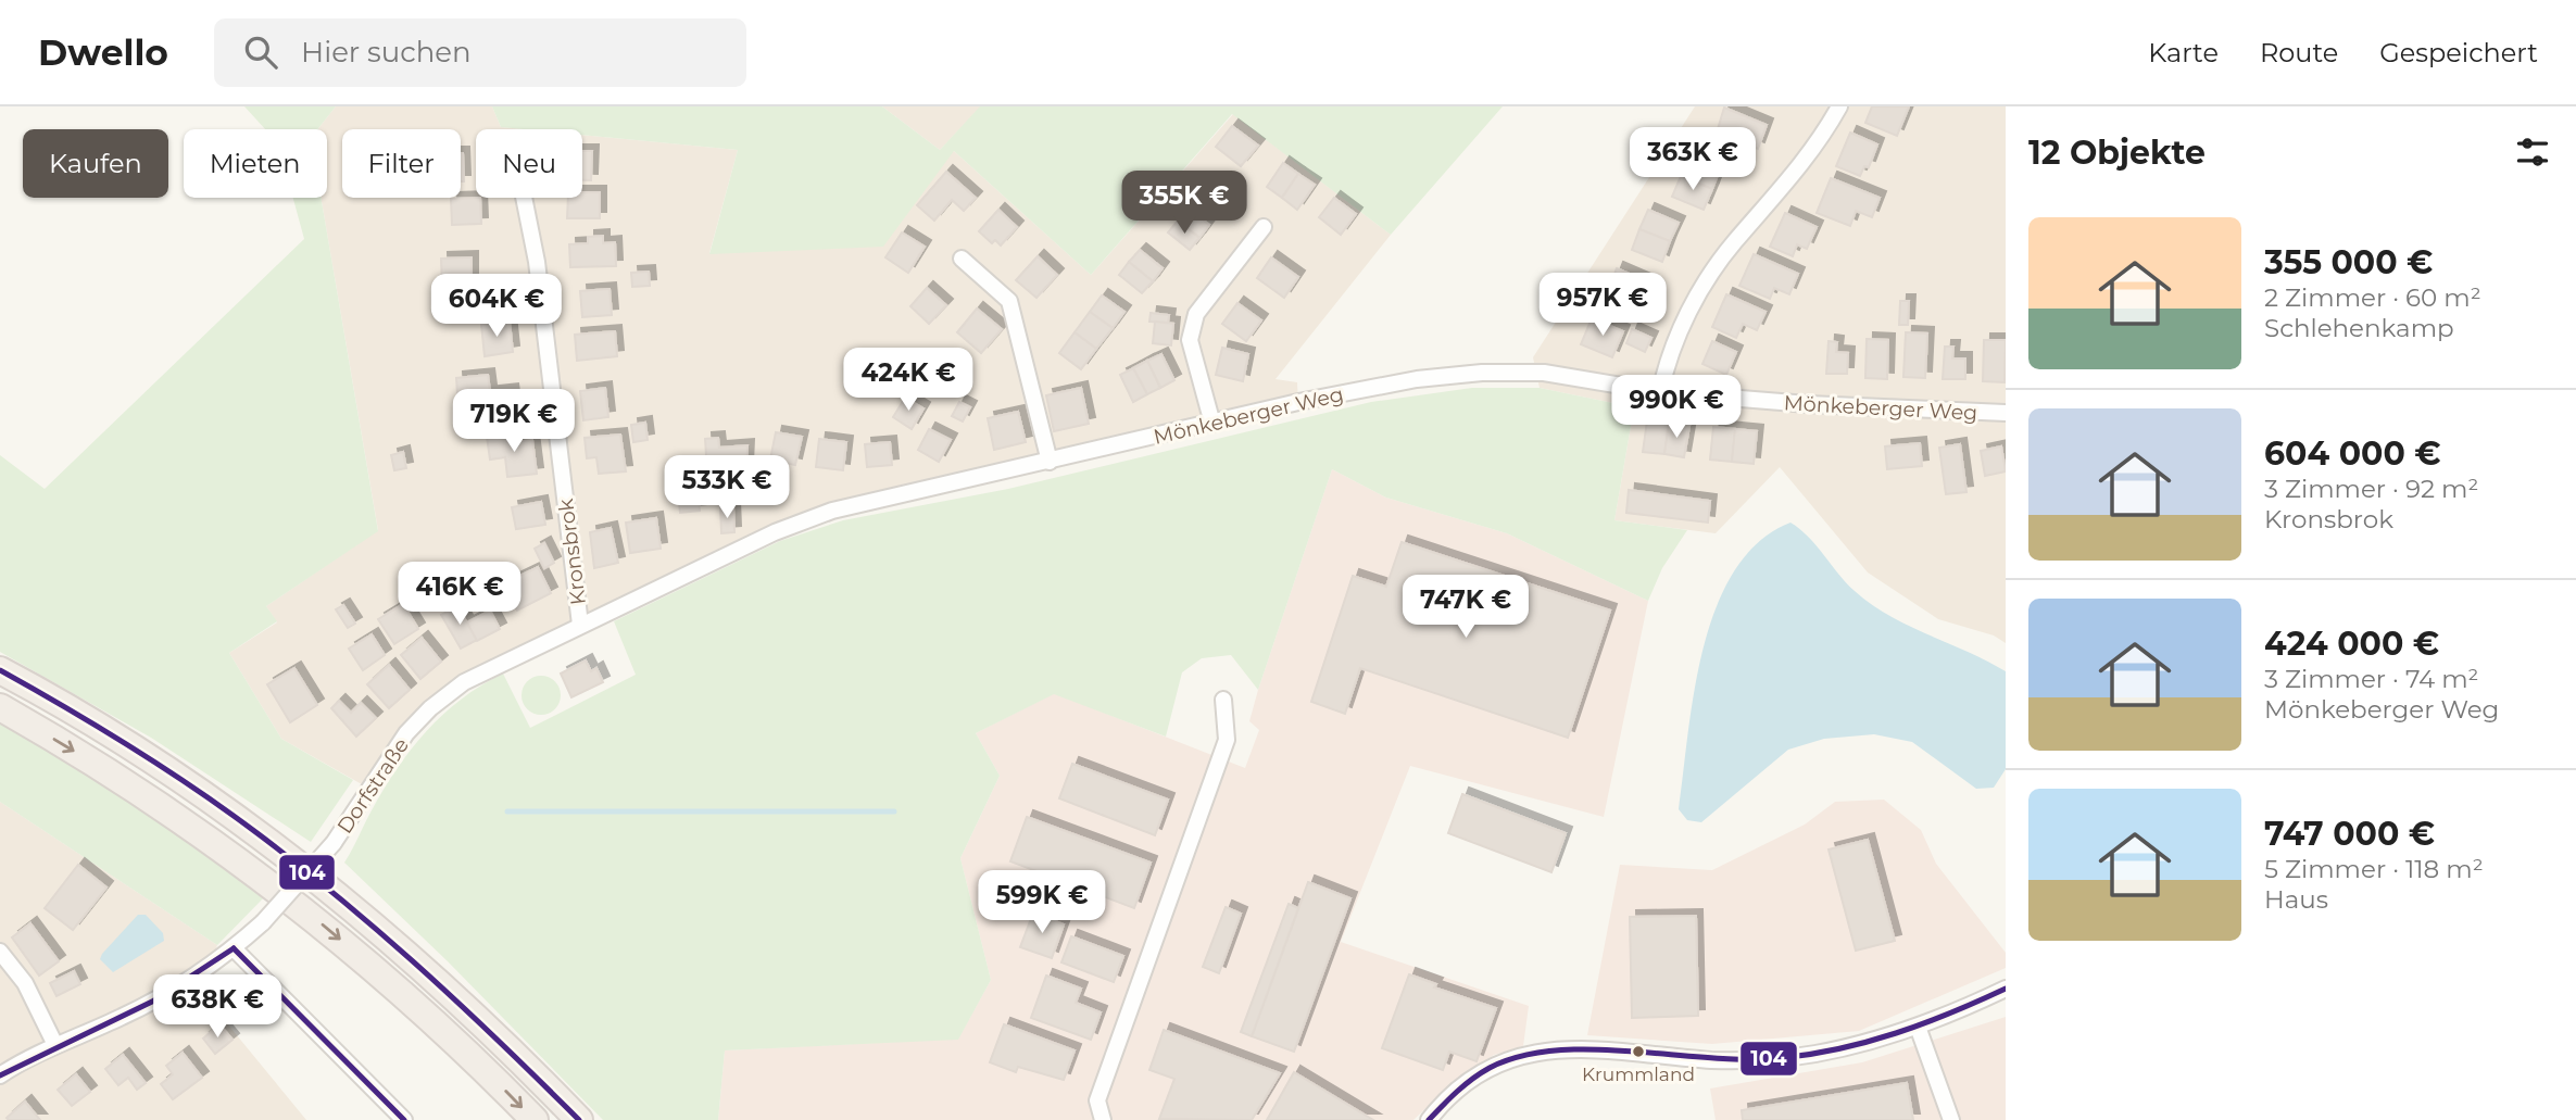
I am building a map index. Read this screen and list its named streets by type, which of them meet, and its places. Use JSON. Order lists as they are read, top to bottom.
{
  "streets": {
    "street": ["Mönkeberger Weg", "Kronsbrok", "Dorfstraße"]
  },
  "crossings": [
    ["Mönkeberger Weg", "Kronsbrok"],
    ["Mönkeberger Weg", "Dorfstraße"]
  ],
  "places": ["Krummland"],
  "lines": ["transit line 104"],
  "page": {
    "header": "Dwello",
    "search": "Hier suchen",
    "nav": ["Karte", "Route", "Gespeichert"],
    "heading": "12 Objekte",
    "price": [
      "363K €",
      "355K €",
      "957K €",
      "604K €",
      "424K €",
      "990K €",
      "719K €",
      "533K €",
      "416K €",
      "747K €",
      "599K €",
      "638K €"
    ],
    "chip": [
      "Kaufen",
      "Mieten",
      "Filter",
      "Neu"
    ],
    "list": [
      {
        "name": "355 000 €",
        "note": "2 Zimmer · 60 m² · Schlehenkamp"
      },
      {
        "name": "604 000 €",
        "note": "3 Zimmer · 92 m² · Kronsbrok"
      },
      {
        "name": "424 000 €",
        "note": "3 Zimmer · 74 m² · Mönkeberger Weg"
      },
      {
        "name": "747 000 €",
        "note": "5 Zimmer · 118 m² · Haus"
      }
    ]
  }
}
